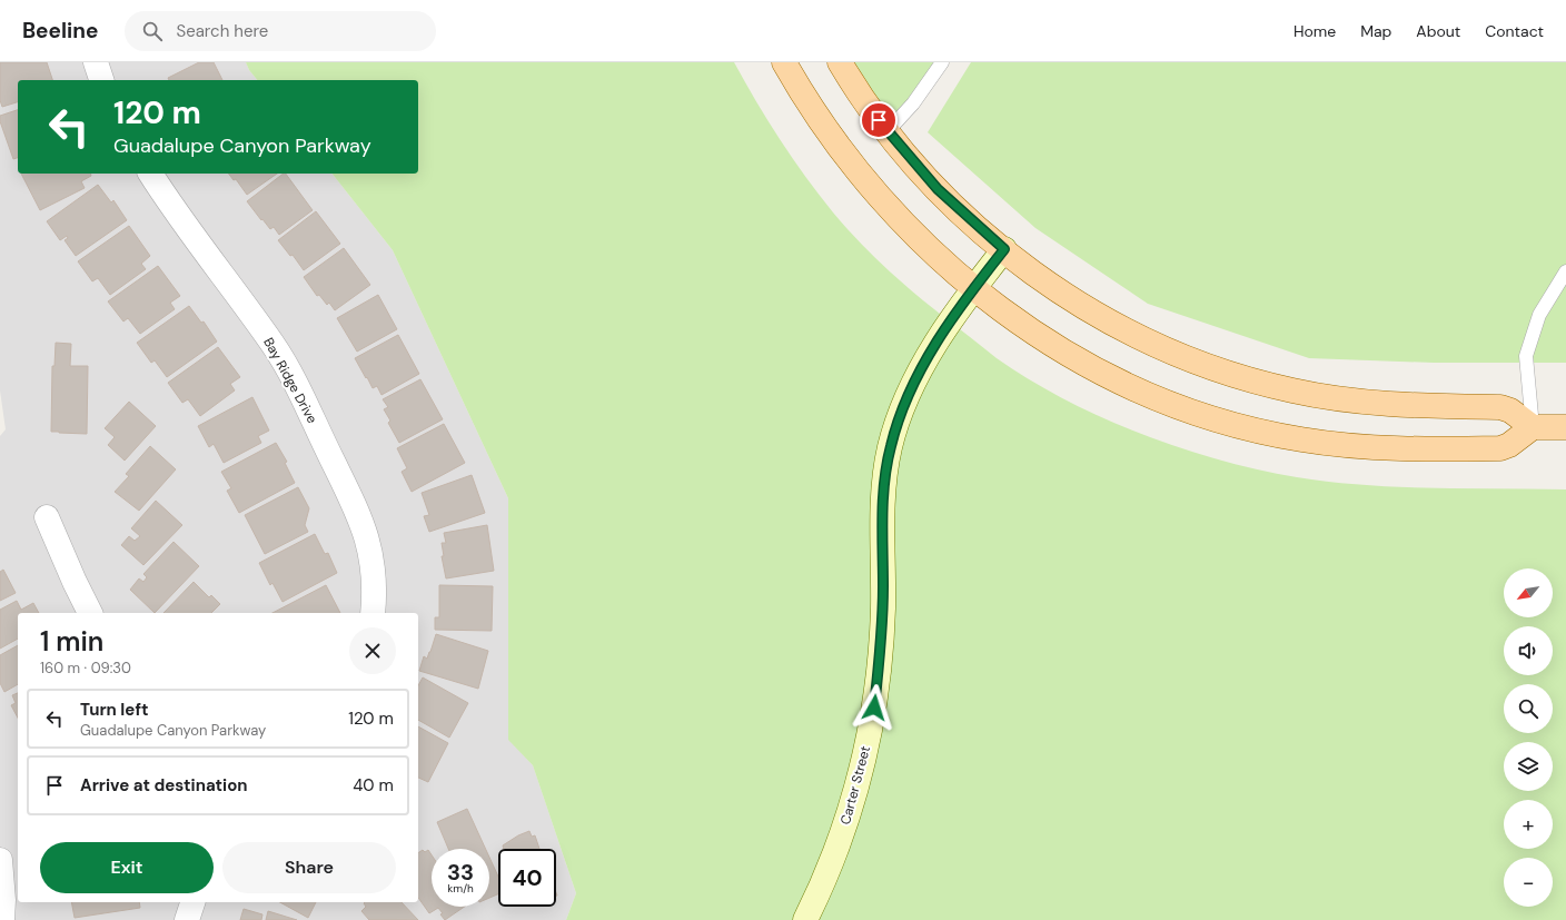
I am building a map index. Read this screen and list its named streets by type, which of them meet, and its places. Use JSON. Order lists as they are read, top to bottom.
{
  "streets": {
    "street": ["Bay Ridge Drive", "Carter Street"]
  },
  "north": "bottom left",
  "page": {
    "header": "Beeline",
    "search": "Search here",
    "nav": [
      "Home",
      "Map",
      "About",
      "Contact"
    ],
    "turn": ["120 m", "Guadalupe Canyon Parkway"],
    "map_buttons": ["+", "−"],
    "heading": ["1 min", "160 m · 09:30"],
    "list": [
      {
        "name": "Turn left",
        "note": "Guadalupe Canyon Parkway",
        "value": "120 m"
      },
      {
        "name": "Arrive at destination",
        "value": "40 m"
      }
    ],
    "buttons": ["Exit", "Share"],
    "speed": "33 km/h",
    "limit": "40"
  }
}
